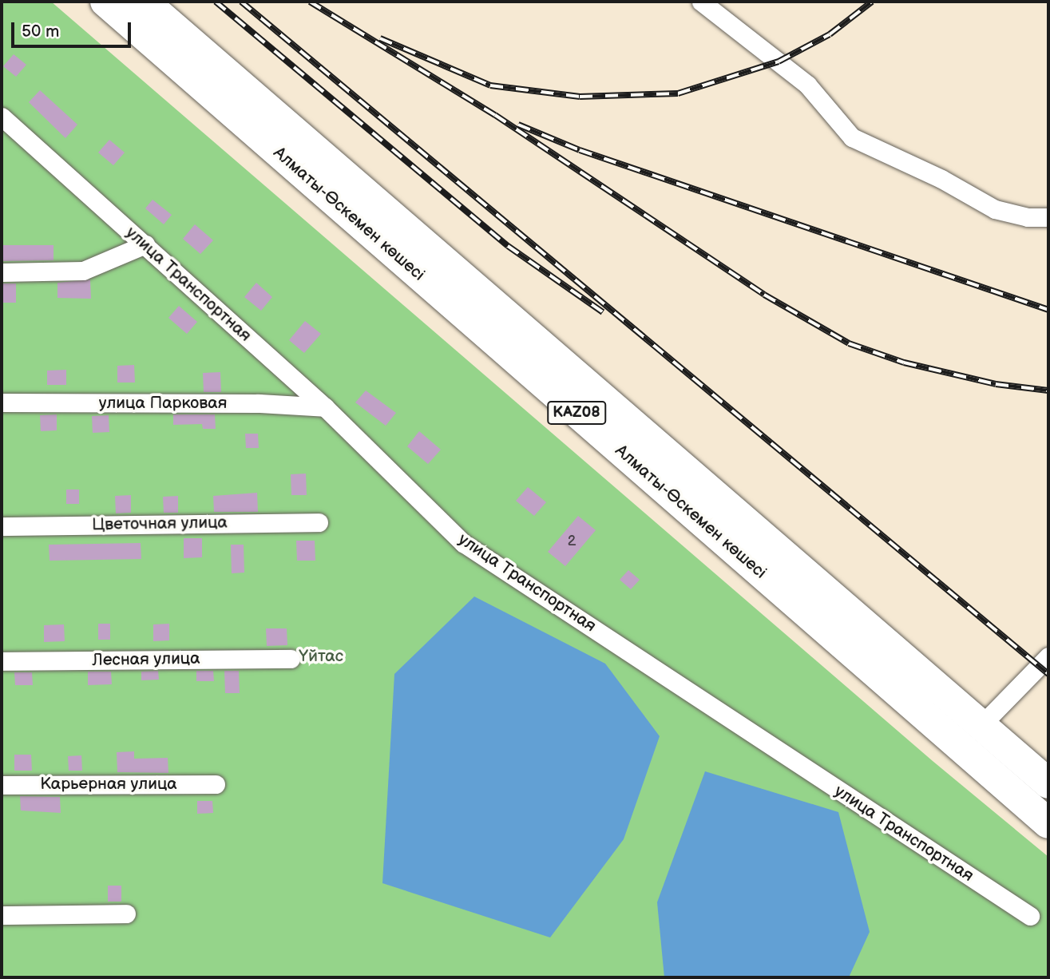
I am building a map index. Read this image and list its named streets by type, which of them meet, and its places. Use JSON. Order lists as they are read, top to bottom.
{
  "streets": {
    "highway": ["Алматы-Өскемен көшесі", "KAZ08"],
    "street": [
      "улица Транспортная",
      "улица Парковая",
      "Цветочная улица",
      "Лесная улица",
      "Карьерная улица"
    ]
  },
  "crossings": [
    ["улица Транспортная", "улица Парковая"]
  ],
  "parks": ["Үйтас"],
  "house_numbers": ["2"],
  "scale_bar": "50 m"
}
